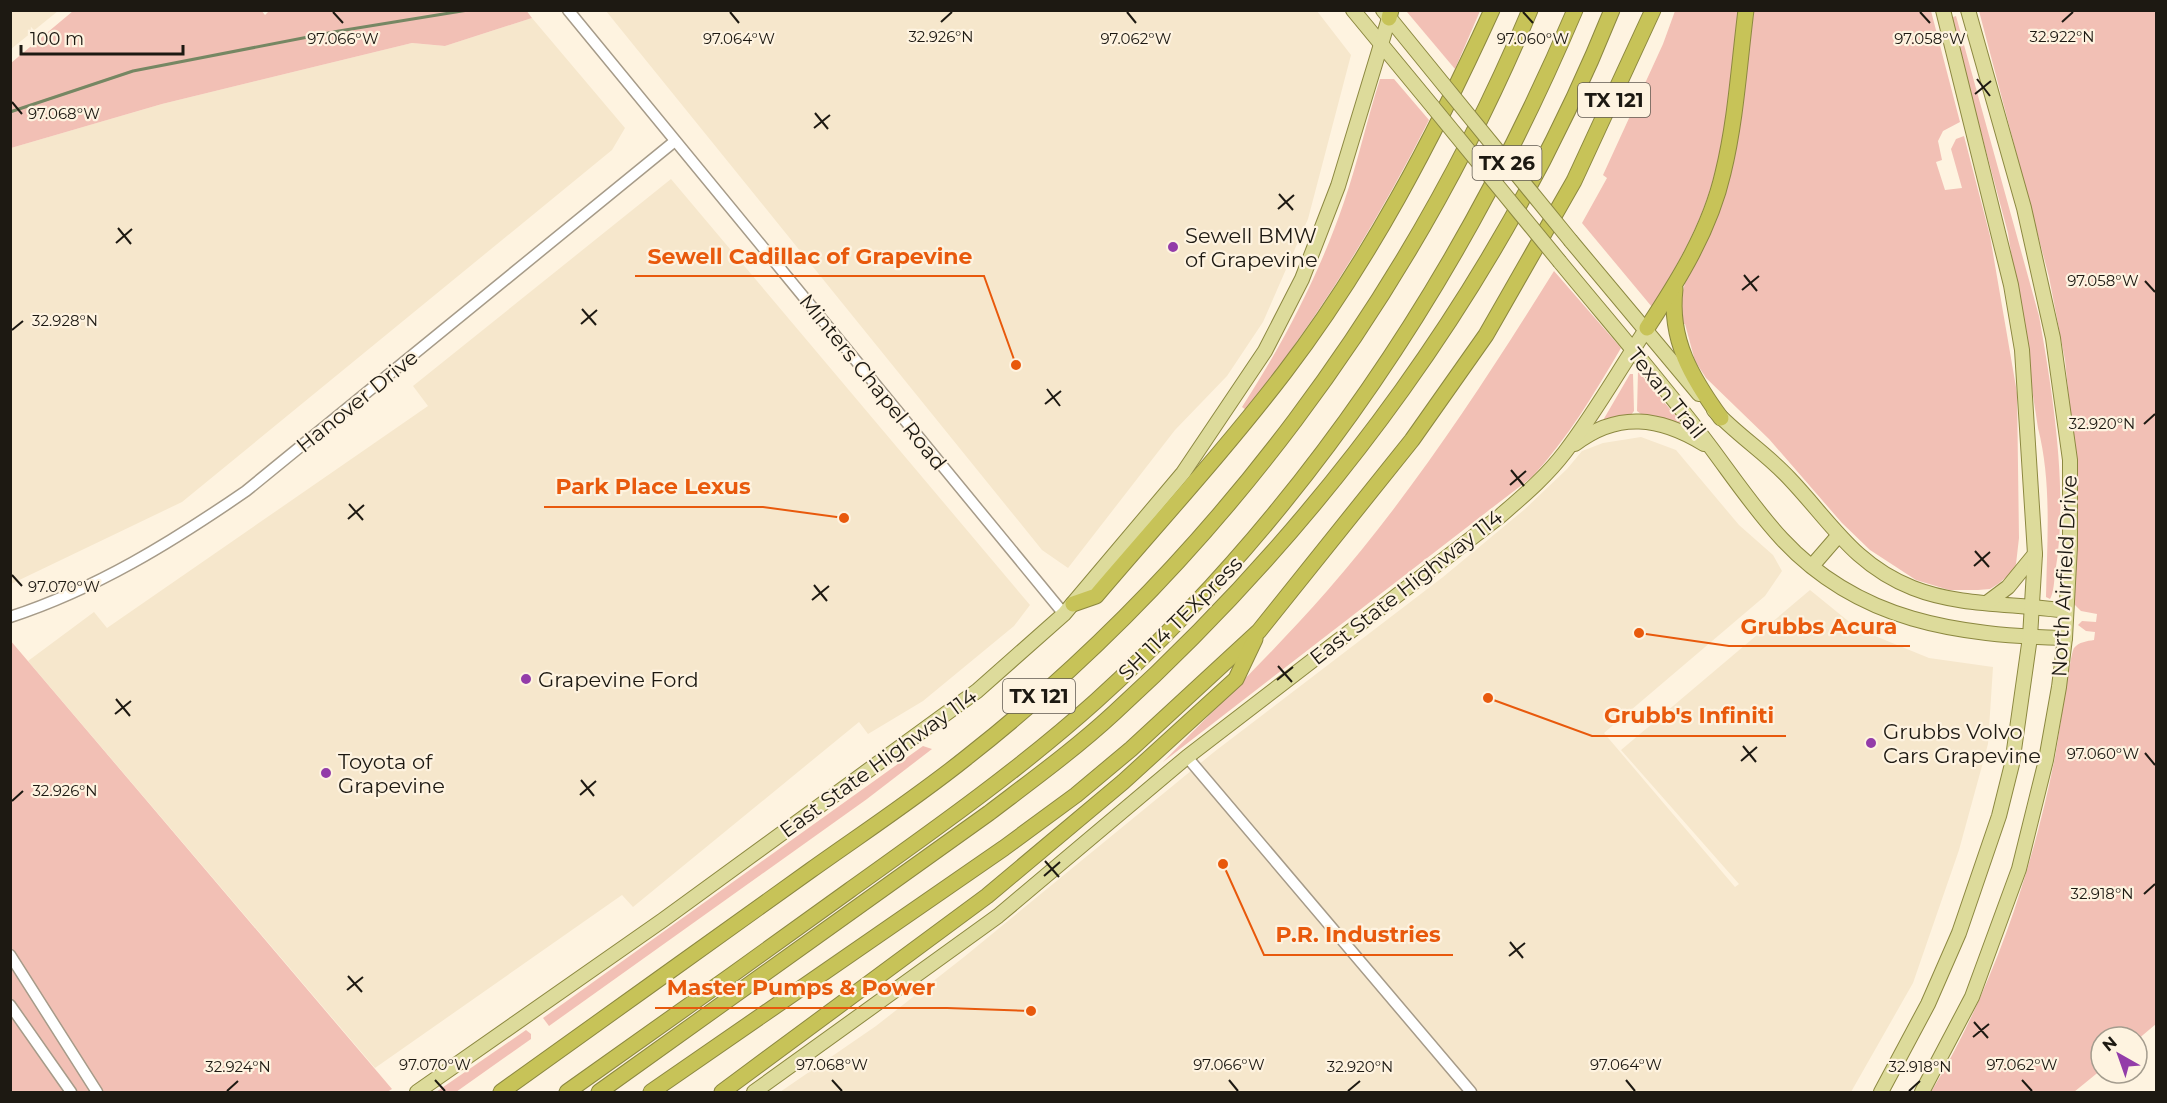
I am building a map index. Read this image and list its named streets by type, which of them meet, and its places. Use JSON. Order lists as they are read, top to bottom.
{
  "streets": {
    "highway": ["TX 121", "SH 114 TEXpress"],
    "main road": [
      "TX 26",
      "Texan Trail",
      "North Airfield Drive",
      "East State Highway 114"
    ],
    "street": ["Minters Chapel Road", "Hanover Drive"]
  },
  "crossings": [
    ["Minters Chapel Road", "Hanover Drive"],
    ["Minters Chapel Road", "East State Highway 114"],
    ["Texan Trail", "North Airfield Drive"],
    ["Texan Trail", "East State Highway 114"]
  ],
  "places": [
    "Sewell BMW of Grapevine",
    "Sewell Cadillac of Grapevine",
    "Park Place Lexus",
    "Grubbs Acura",
    "Grapevine Ford",
    "Grubb's Infiniti",
    "Grubbs Volvo Cars Grapevine",
    "Toyota of Grapevine",
    "P.R. Industries",
    "Master Pumps & Power"
  ],
  "scale_bar": "100 m",
  "north": "top left",
  "coordinates": [
    "32.926°N",
    "32.922°N",
    "97.062°W",
    "97.060°W",
    "97.058°W",
    "97.066°W",
    "97.064°W",
    "97.068°W",
    "32.928°N",
    "32.920°N",
    "97.070°W",
    "32.918°N",
    "32.924°N"
  ]
}
